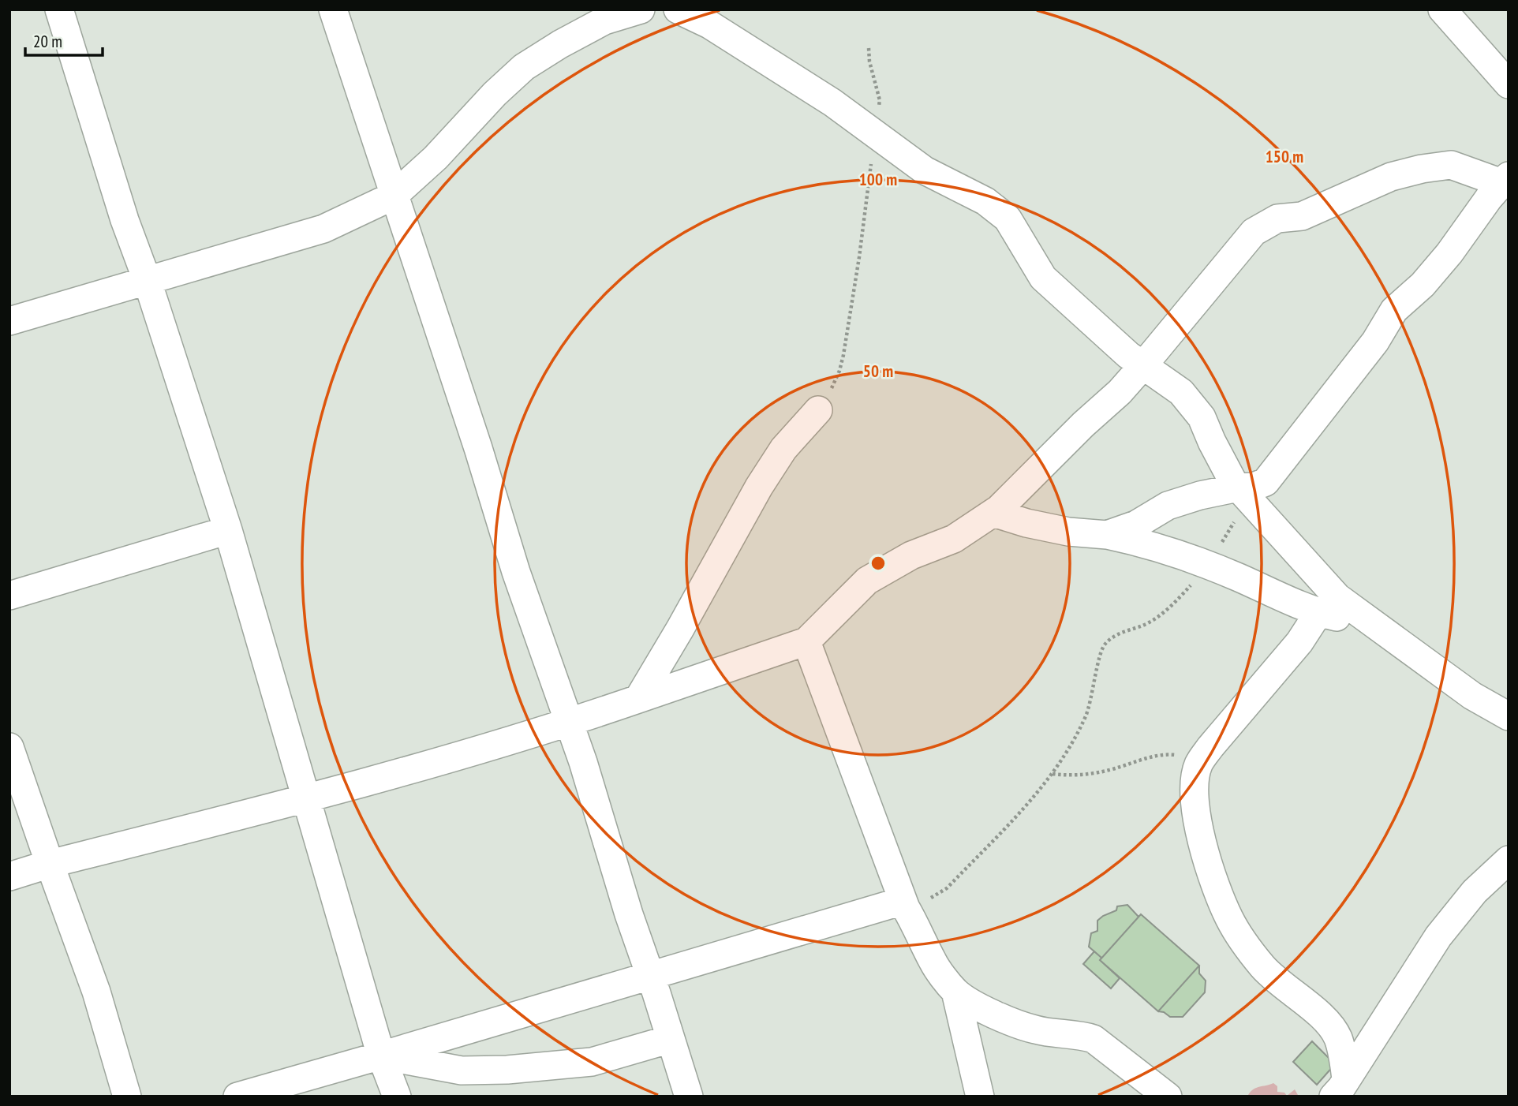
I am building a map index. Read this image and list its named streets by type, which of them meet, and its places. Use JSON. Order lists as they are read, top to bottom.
{
  "scale_bar": "20 m",
  "rings": ["150 m", "100 m", "50 m"]
}
